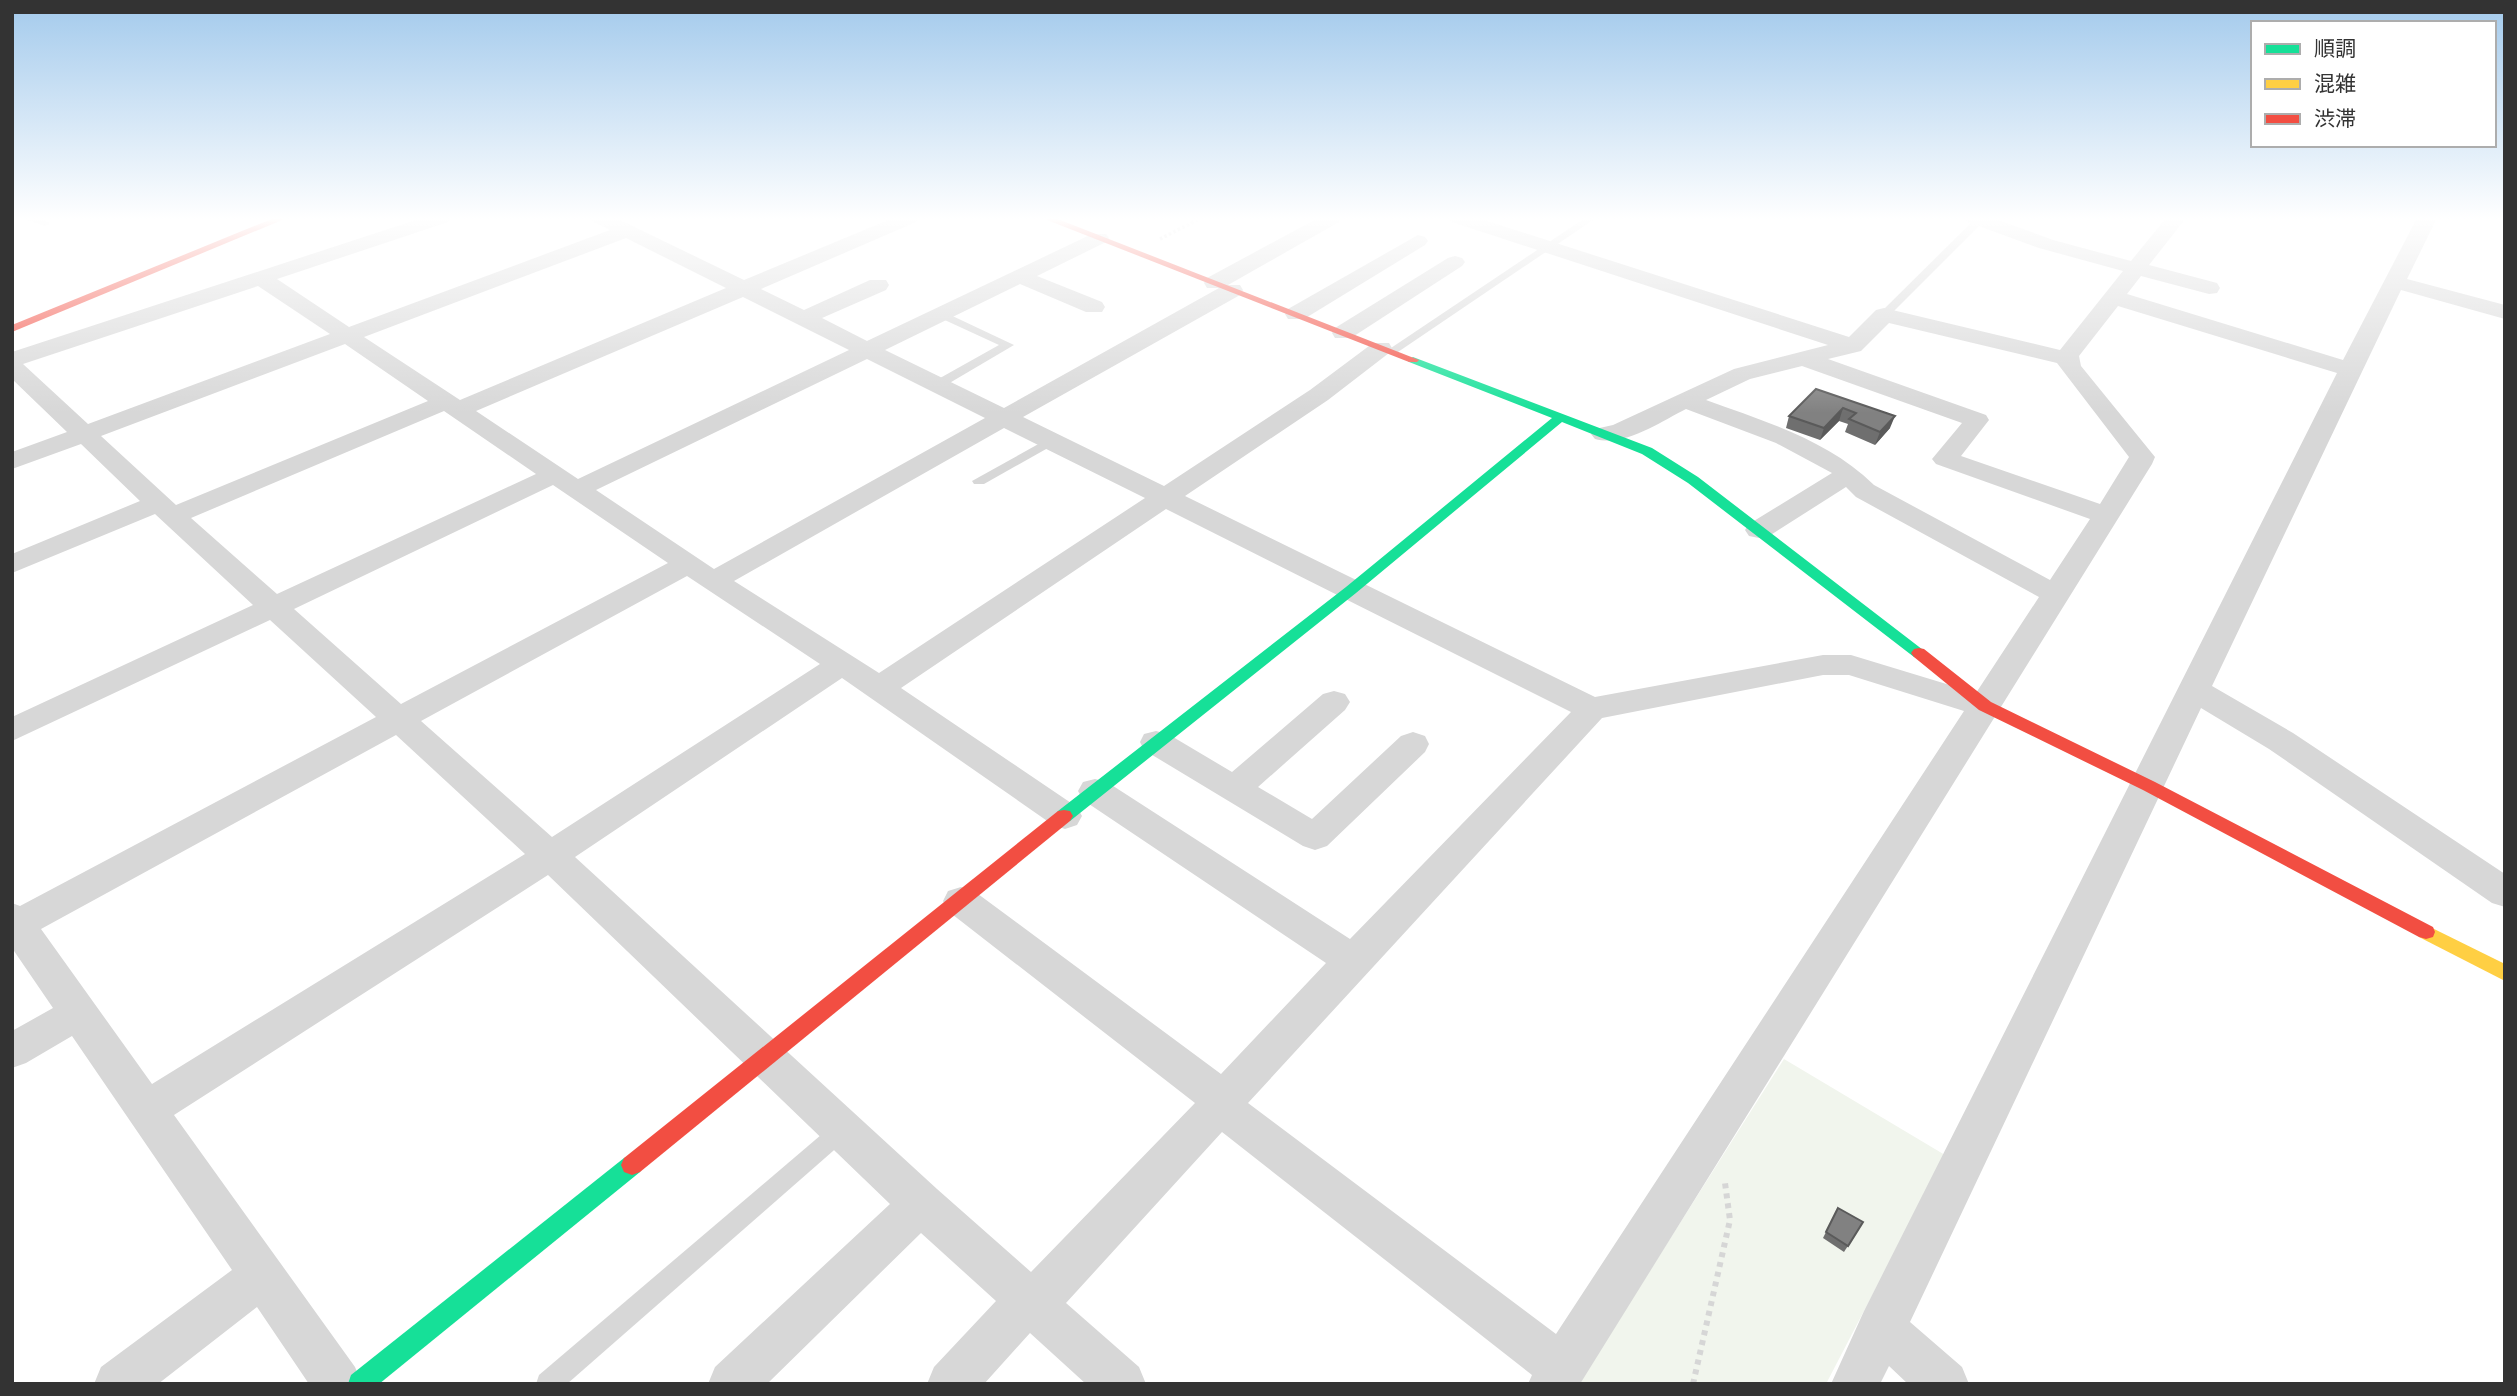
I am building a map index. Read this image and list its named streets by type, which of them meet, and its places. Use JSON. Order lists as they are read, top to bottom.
{
  "legend": ["順調", "混雑", "渋滞"]
}
